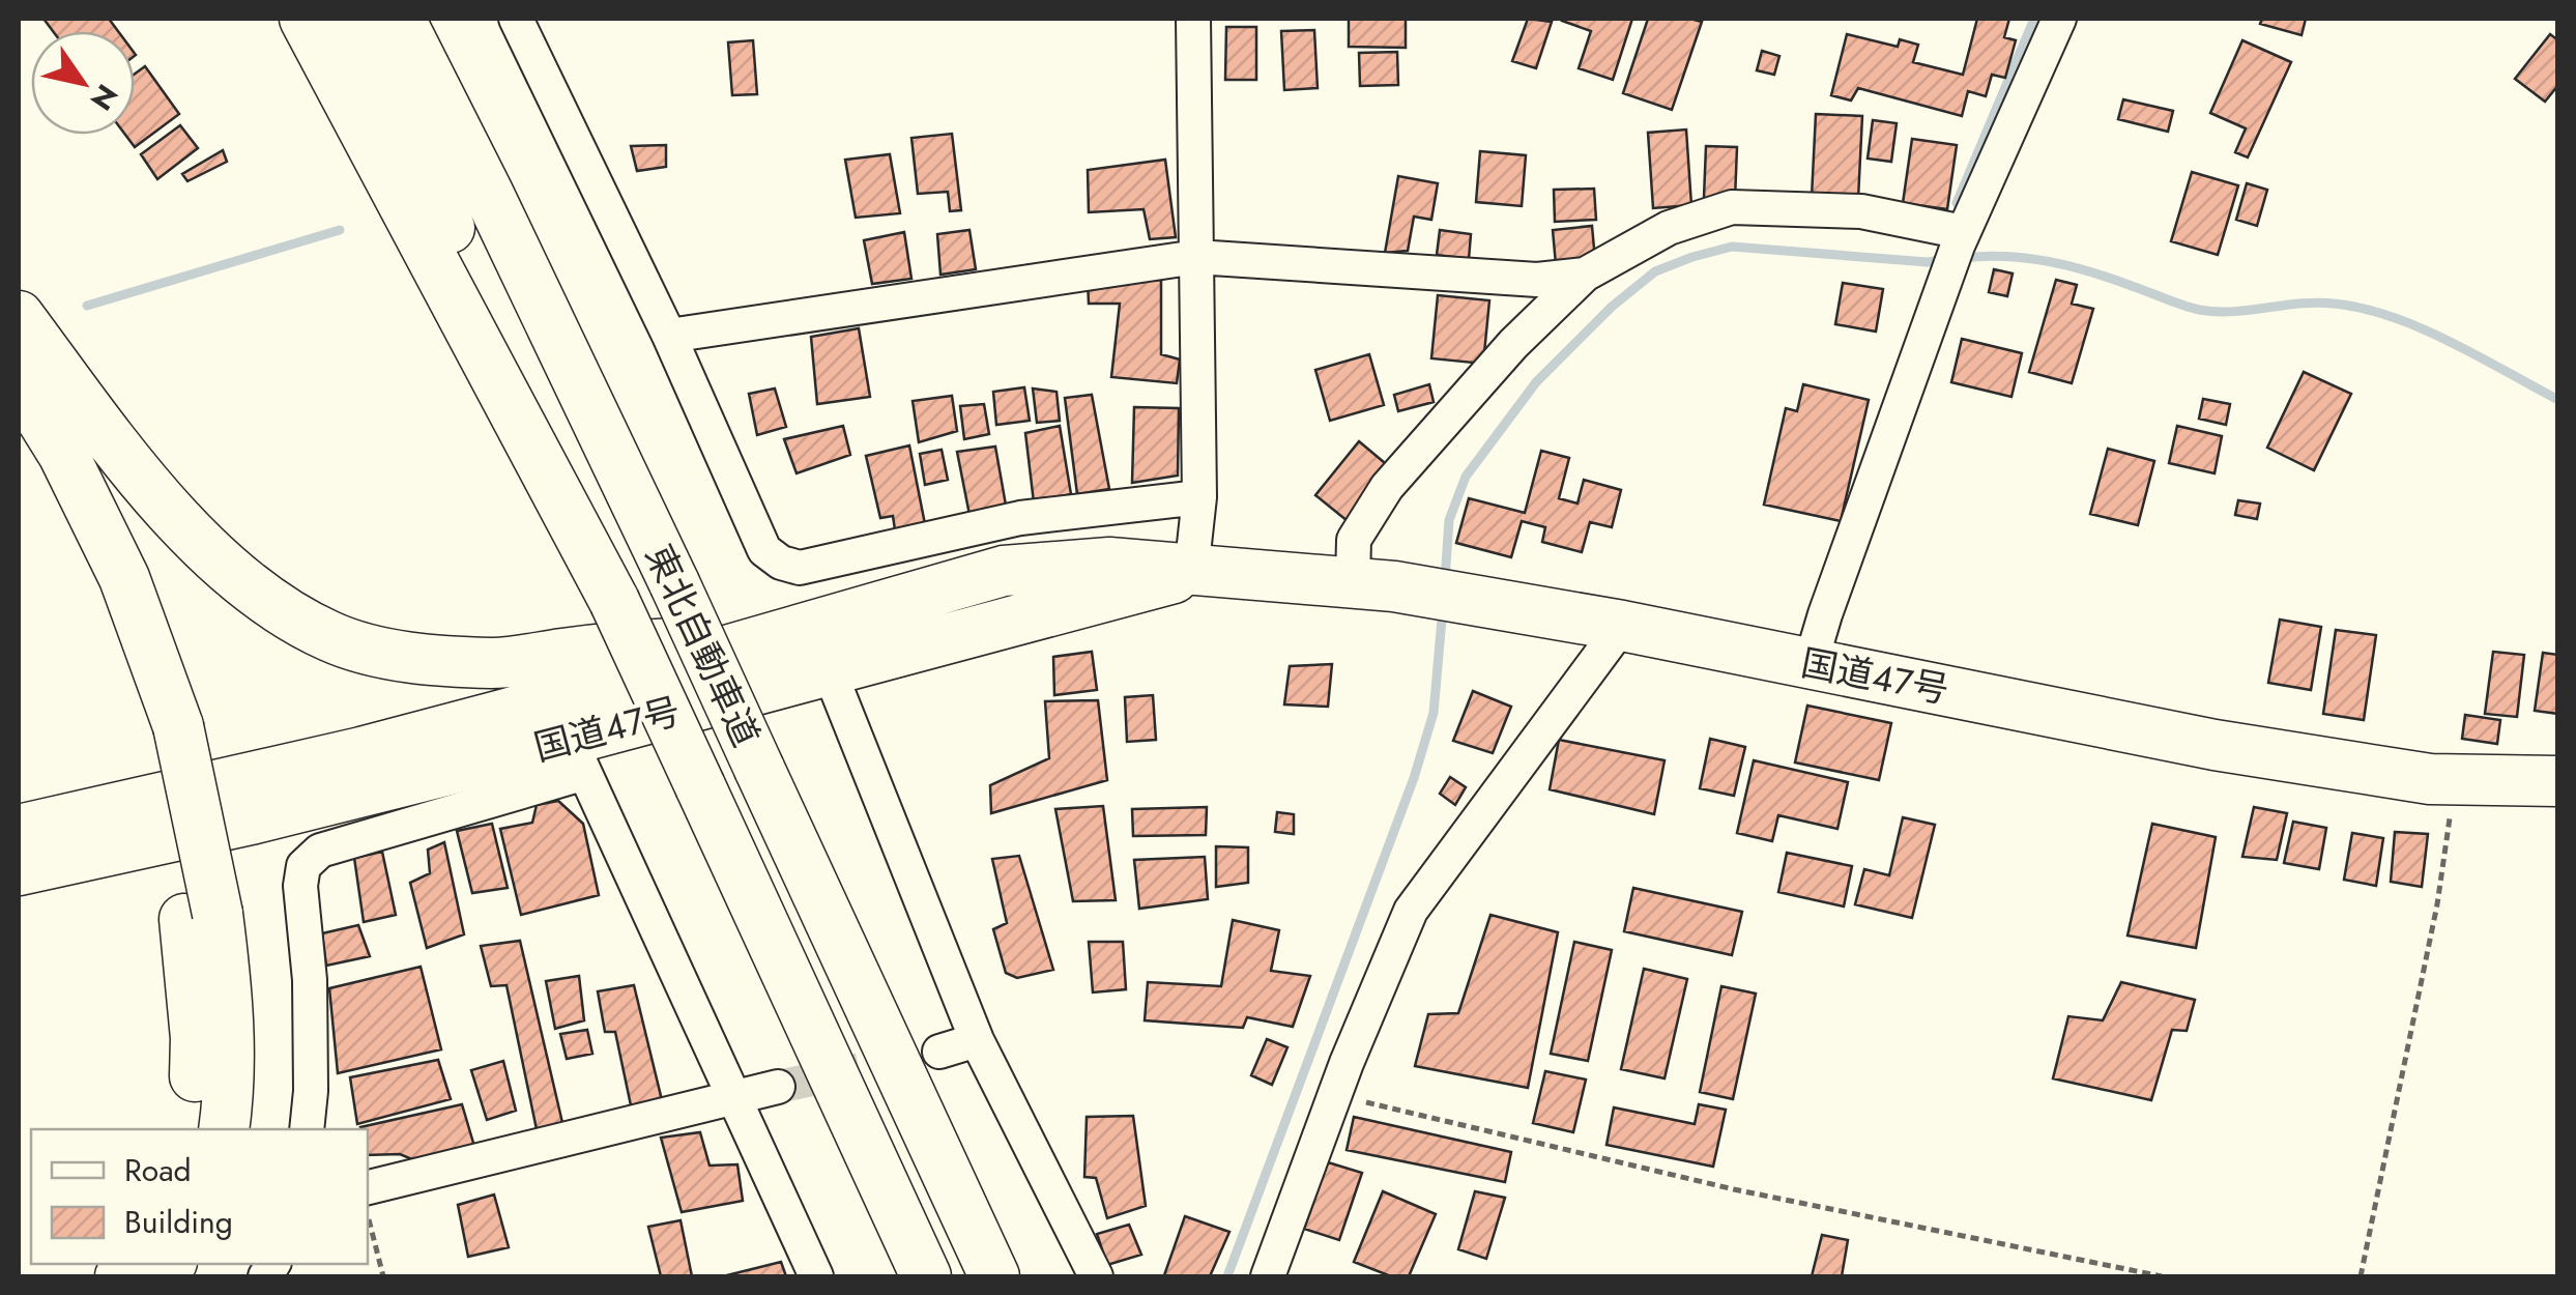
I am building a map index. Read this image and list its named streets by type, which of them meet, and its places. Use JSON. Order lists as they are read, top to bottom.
{
  "streets": {
    "highway": ["東北自動車道", "国道47号"]
  },
  "legend": ["Road", "Building"],
  "north": "bottom right"
}
